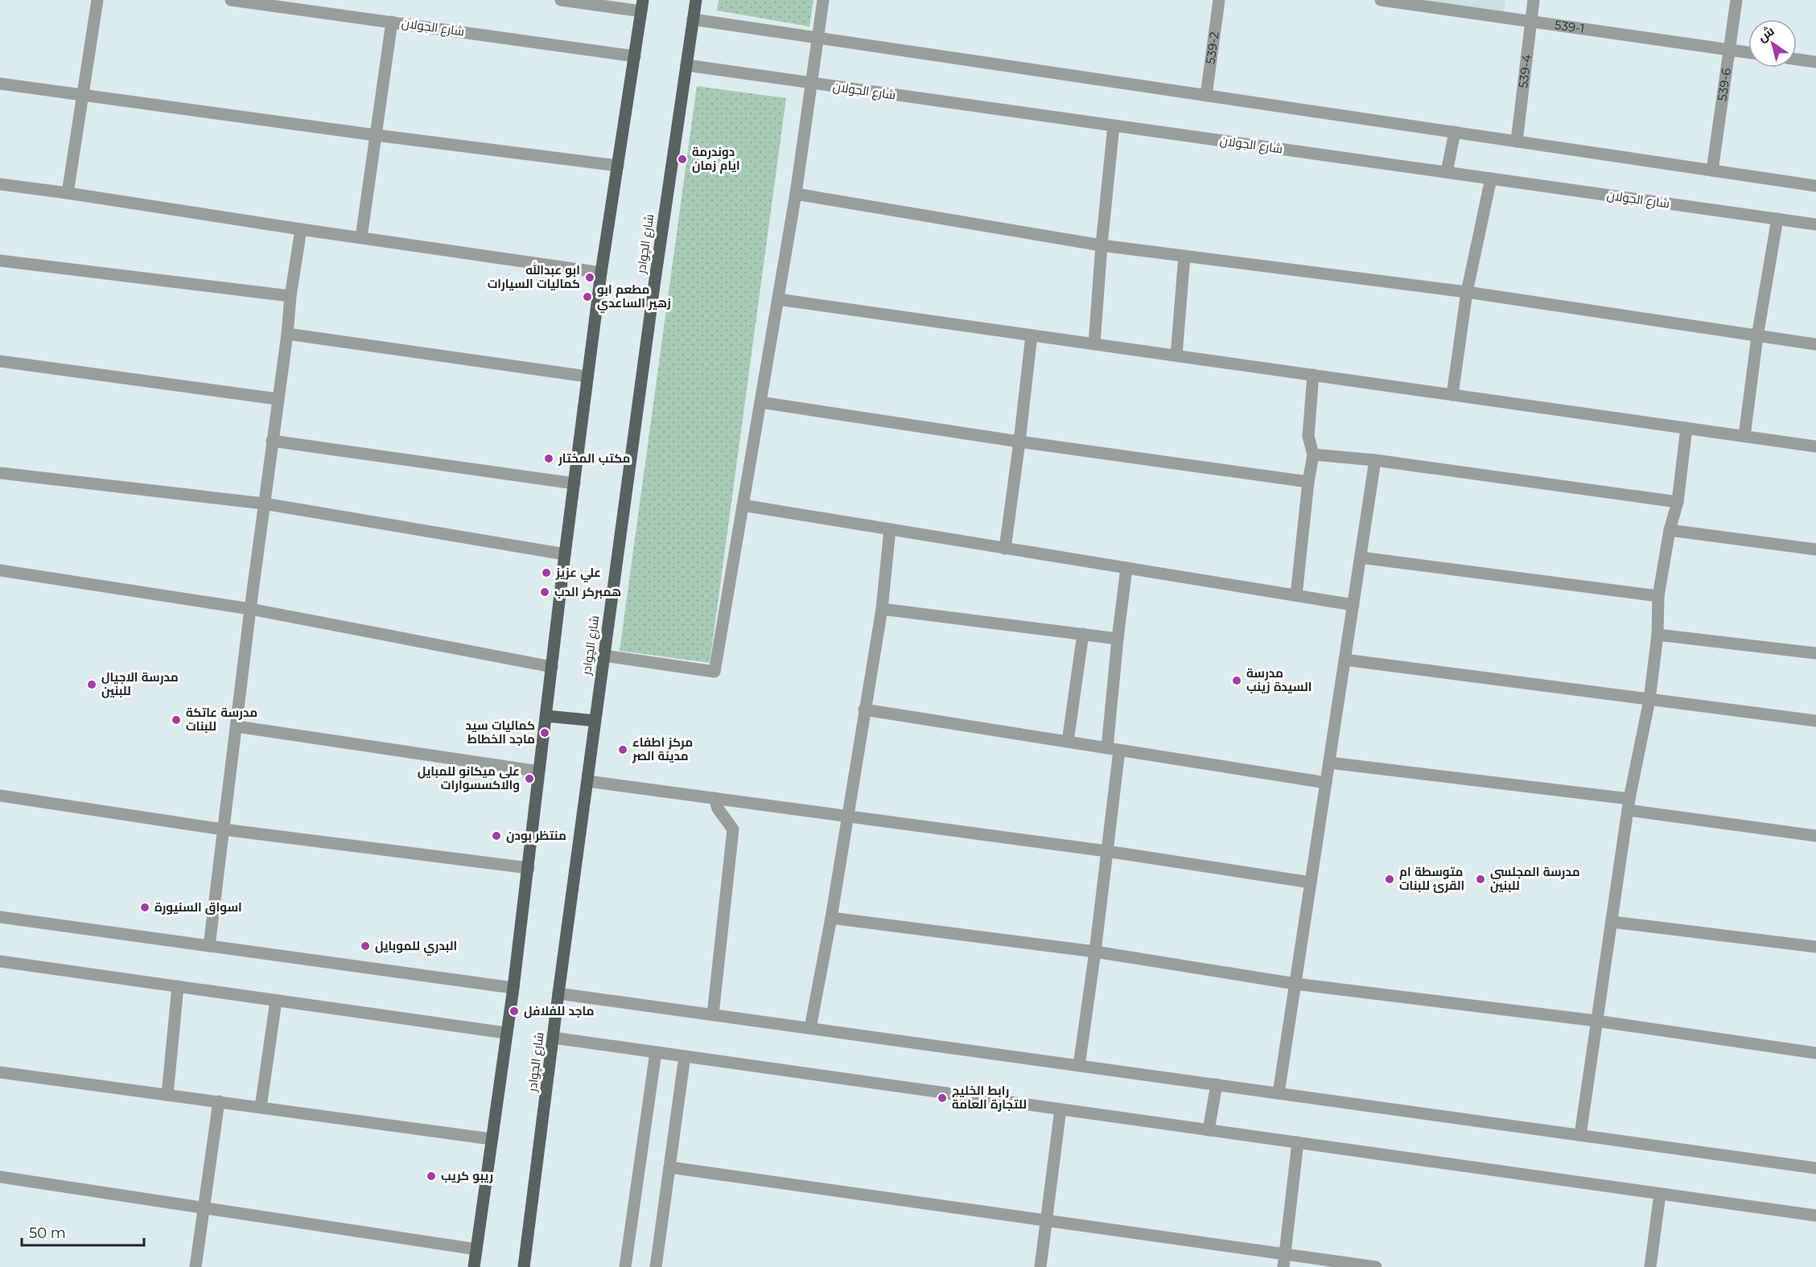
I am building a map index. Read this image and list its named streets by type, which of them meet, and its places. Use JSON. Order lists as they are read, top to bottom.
{
  "streets": {
    "main road": ["شارع الچوادر"],
    "street": [
      "539-1",
      "شارع الجولان",
      "539-2",
      "539-4",
      "539-6"
    ]
  },
  "crossings": [
    ["539-1", "539-4"],
    ["539-1", "539-6"],
    ["شارع الجولان", "شارع الچوادر"]
  ],
  "places": [
    "دوندرمة ايام زمان",
    "ابو عبدالله كماليات السيارات",
    "مطعم ابو زهير الساعدي",
    "مكتب المختار",
    "علي عزيز",
    "همبركر الدب",
    "مدرسة السيدة زينب",
    "مدرسة الاجيال للبنين",
    "مدرسة عاتكة للبنات",
    "كماليات سيد ماجد الخطاط",
    "مركز اطفاء مدينة الصر",
    "علي ميكانو للمبايل والاكسسوارات",
    "منتظر بودن",
    "متوسطة ام القرئ للبنات",
    "مدرسة المجلسي للبنين",
    "اسواق السنيورة",
    "البدري للموبايل",
    "ماجد للفلافل",
    "رابط الخليج للتجارة العامة",
    "ريبو كريب"
  ],
  "scale_bar": "50 m",
  "north": "top left"
}
